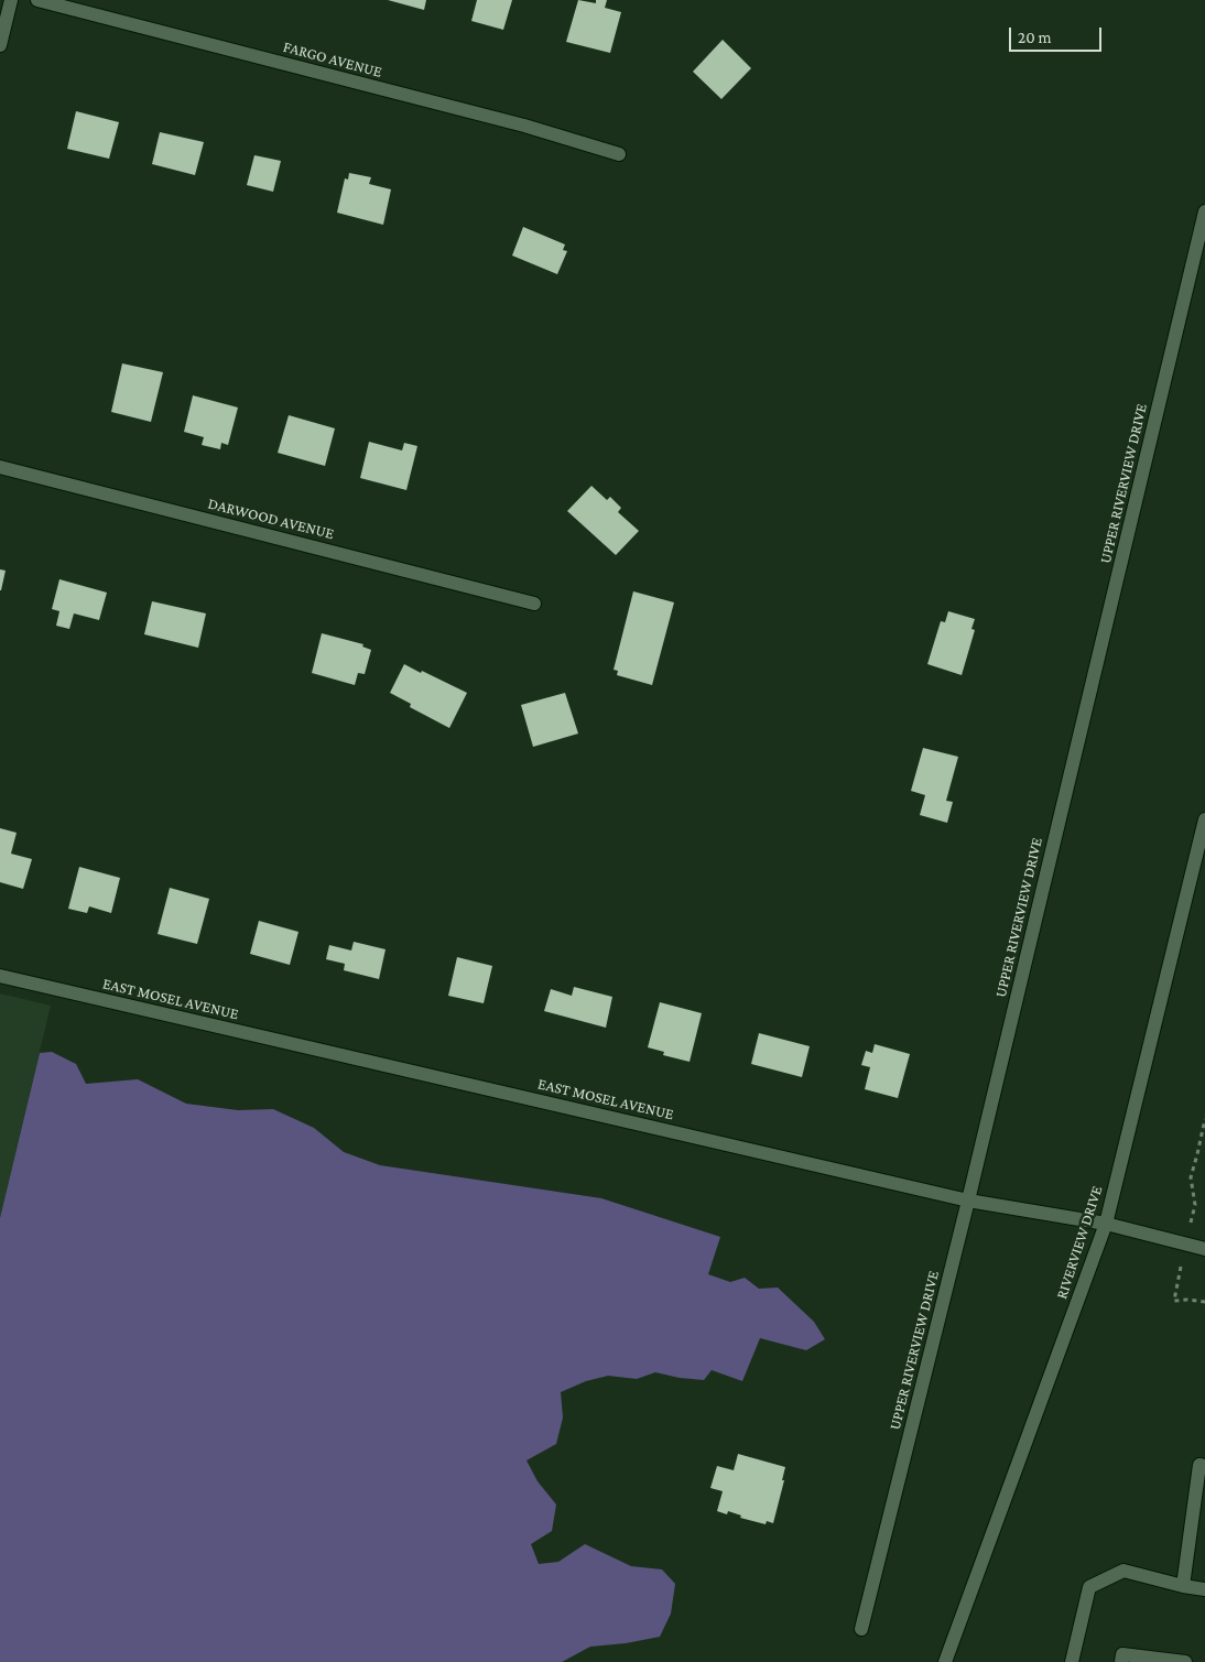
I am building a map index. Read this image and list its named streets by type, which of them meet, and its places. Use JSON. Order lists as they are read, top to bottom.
{
  "streets": {
    "street": [
      "FARGO AVENUE",
      "UPPER RIVERVIEW DRIVE",
      "DARWOOD AVENUE",
      "EAST MOSEL AVENUE",
      "RIVERVIEW DRIVE"
    ]
  },
  "crossings": [
    ["UPPER RIVERVIEW DRIVE", "EAST MOSEL AVENUE"],
    ["EAST MOSEL AVENUE", "RIVERVIEW DRIVE"]
  ],
  "scale_bar": "20 m"
}
